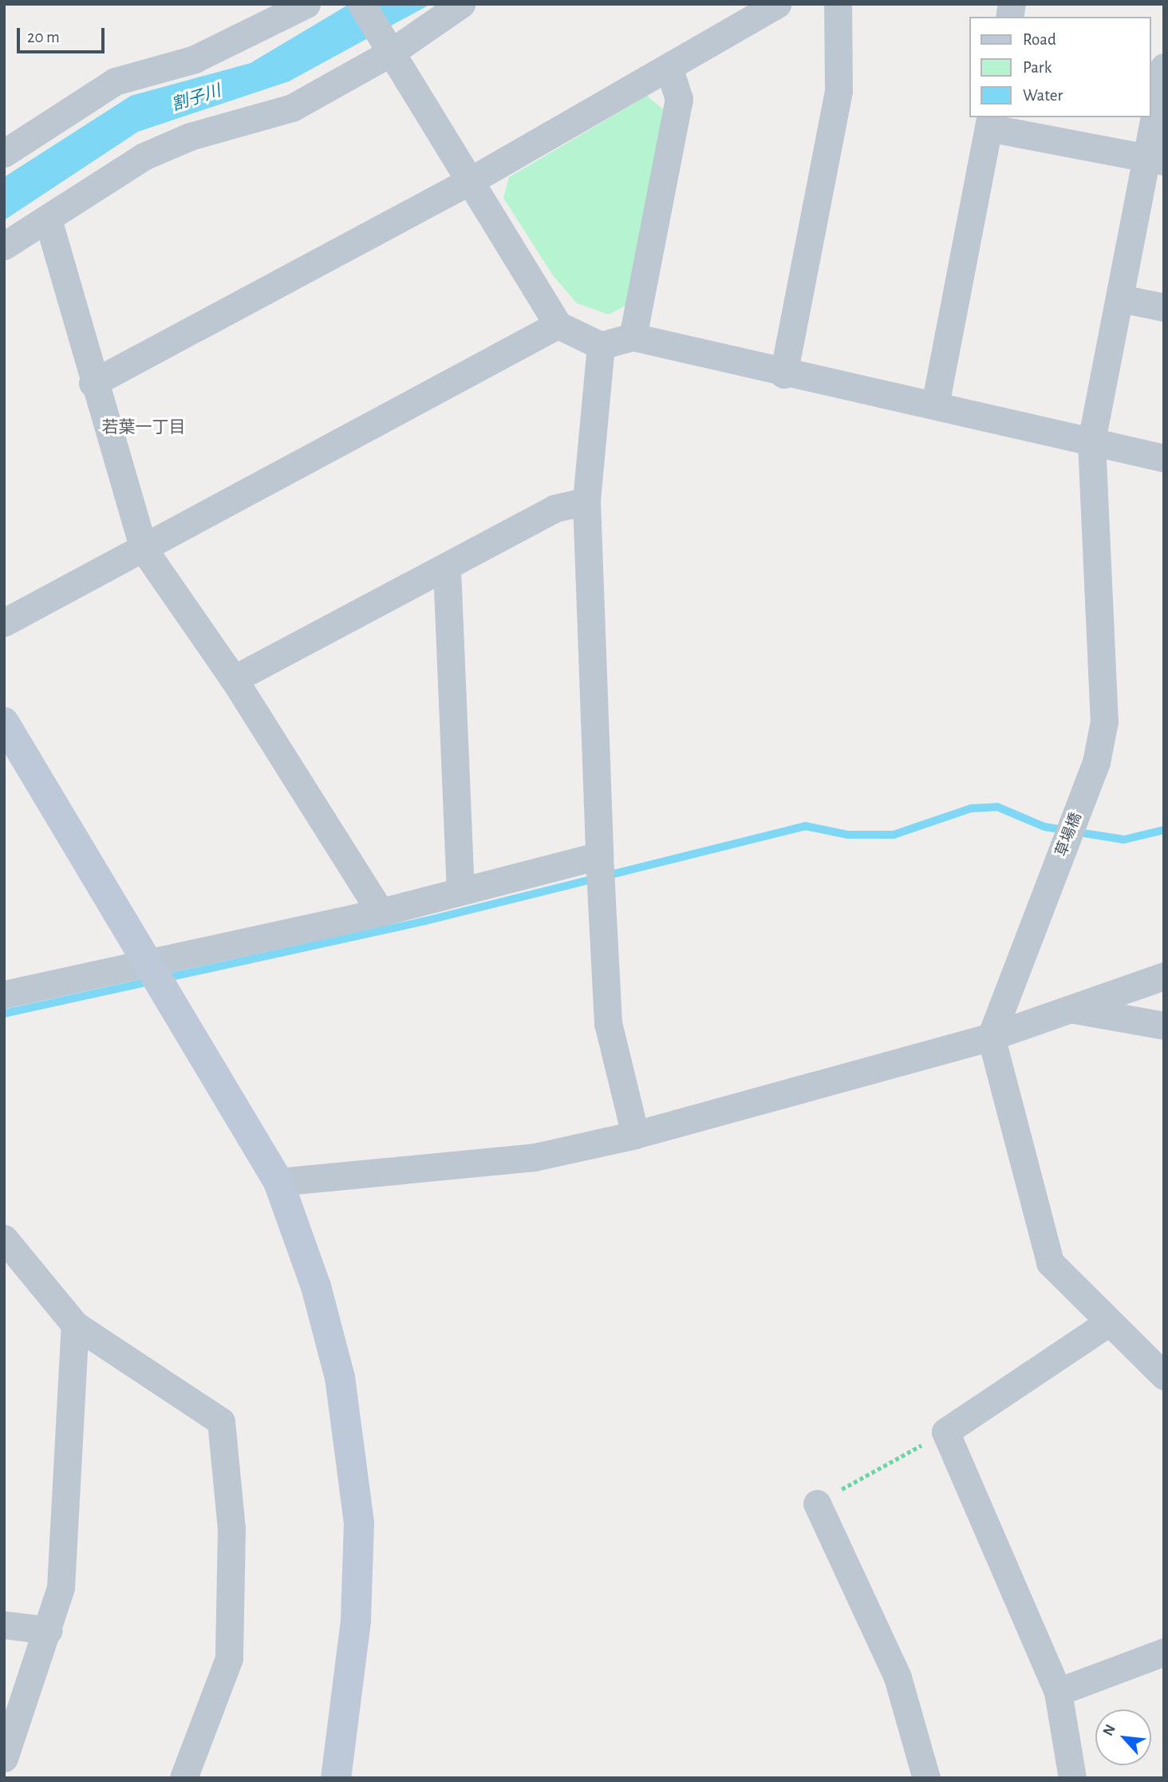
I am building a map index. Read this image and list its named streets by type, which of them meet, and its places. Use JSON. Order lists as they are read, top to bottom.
{
  "streets": {
    "street": ["草場橋"]
  },
  "districts": ["若葉一丁目"],
  "water": ["割子川"],
  "legend": ["Road", "Park", "Water"],
  "scale_bar": "20 m",
  "north": "top left"
}
